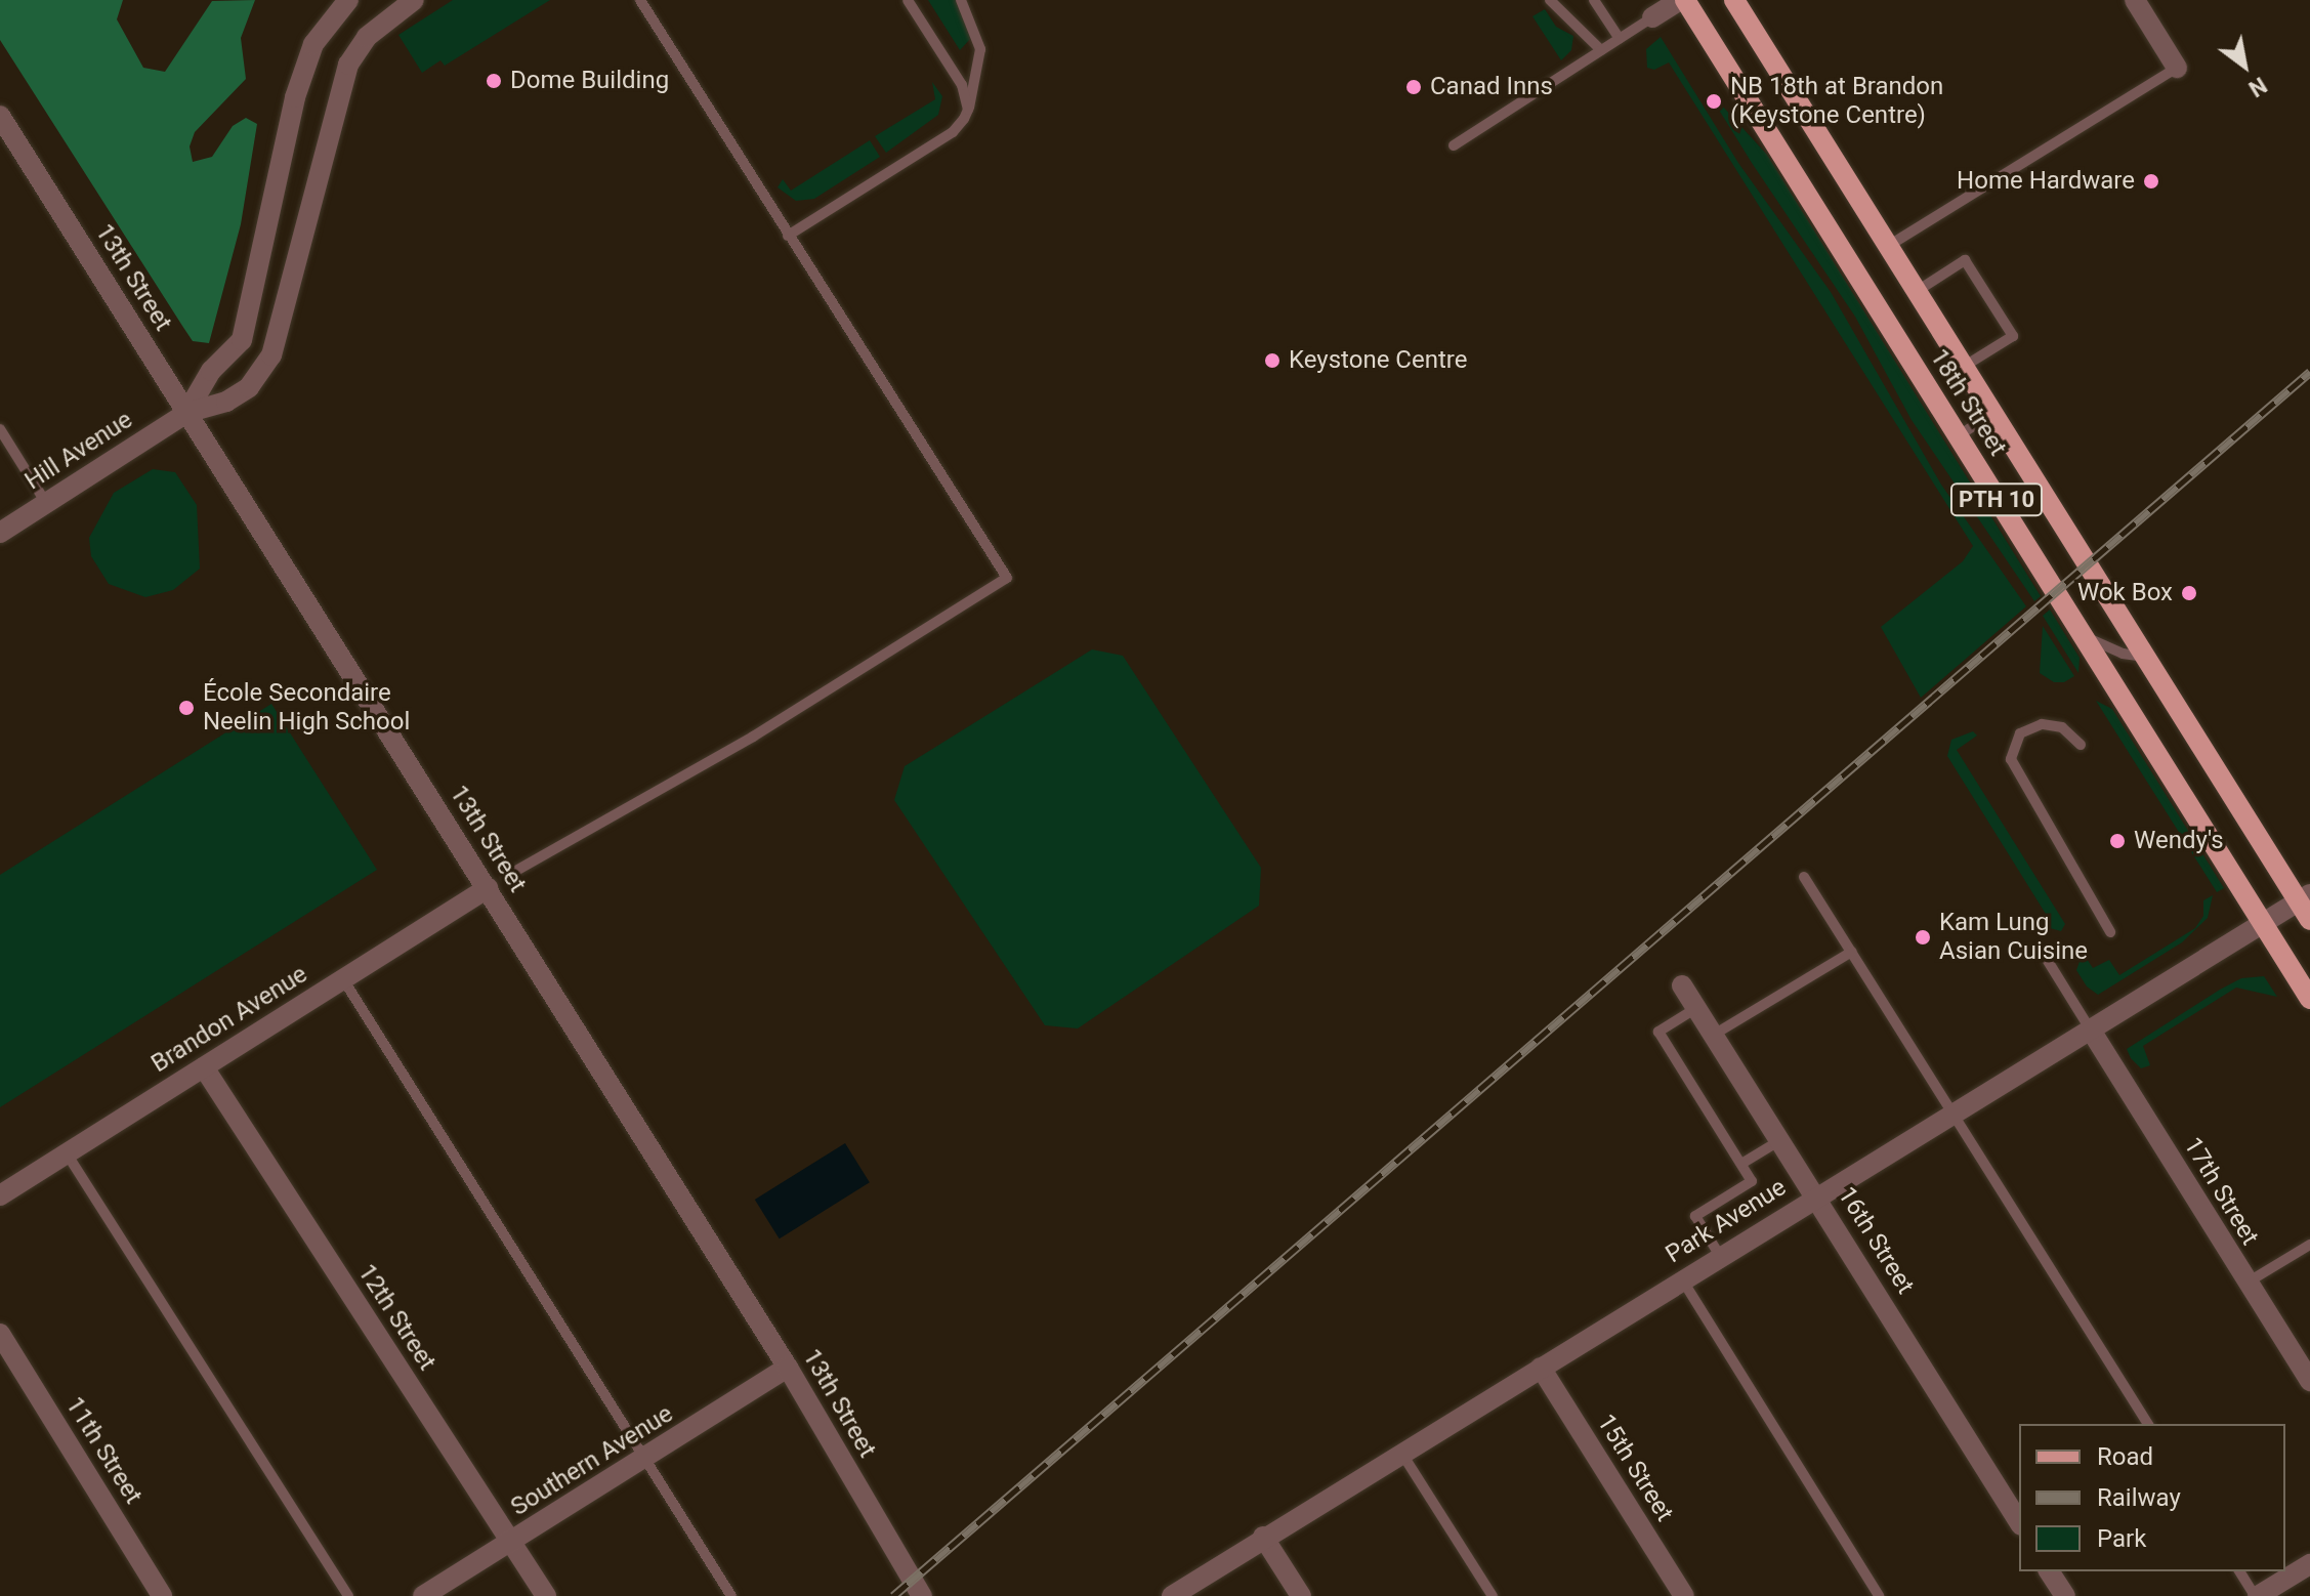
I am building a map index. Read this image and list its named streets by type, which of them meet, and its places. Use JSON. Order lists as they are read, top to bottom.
{
  "streets": {
    "main road": ["18th Street", "PTH 10"],
    "street": [
      "13th Street",
      "Hill Avenue",
      "Brandon Avenue",
      "17th Street",
      "Park Avenue",
      "16th Street",
      "12th Street",
      "11th Street",
      "Southern Avenue",
      "15th Street"
    ]
  },
  "crossings": [
    ["13th Street", "Hill Avenue"],
    ["13th Street", "Brandon Avenue"],
    ["13th Street", "Southern Avenue"],
    ["18th Street", "Park Avenue"],
    ["Brandon Avenue", "12th Street"],
    ["17th Street", "Park Avenue"],
    ["Park Avenue", "16th Street"],
    ["Park Avenue", "15th Street"],
    ["12th Street", "Southern Avenue"]
  ],
  "places": [
    "Dome Building",
    "Canad Inns",
    "NB 18th at Brandon (Keystone Centre)",
    "Home Hardware",
    "Keystone Centre",
    "Wok Box",
    "École Secondaire Neelin High School",
    "Wendy's",
    "Kam Lung Asian Cuisine"
  ],
  "legend": ["Road", "Railway", "Park"],
  "north": "bottom right"
}
